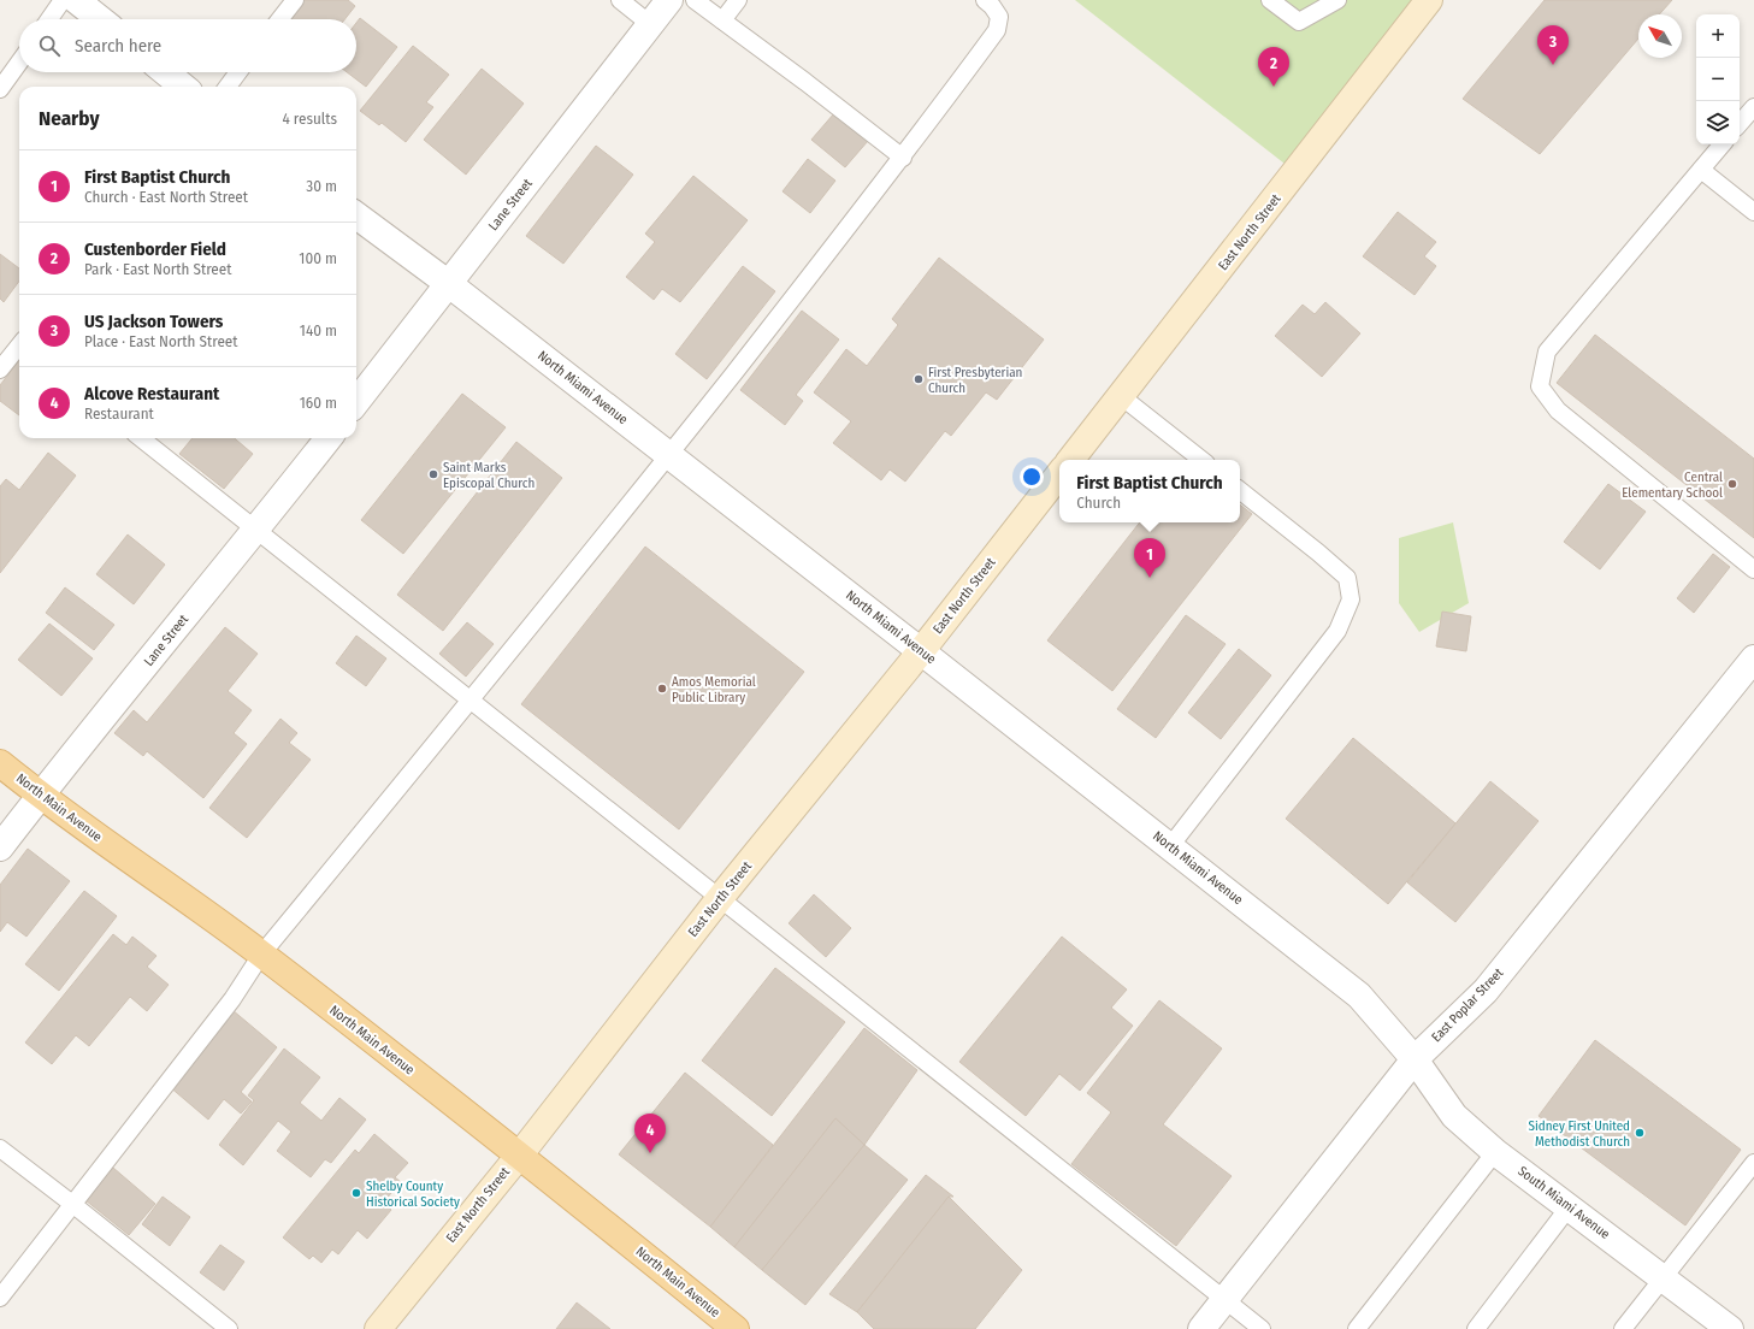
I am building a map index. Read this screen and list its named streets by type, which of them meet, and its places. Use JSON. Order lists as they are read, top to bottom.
{
  "streets": {
    "main road": ["East North Street", "North Main Avenue"],
    "street": [
      "Lane Street",
      "North Miami Avenue",
      "East Poplar Street",
      "South Miami Avenue"
    ]
  },
  "crossings": [
    ["Lane Street", "North Miami Avenue"],
    ["Lane Street", "North Main Avenue"],
    ["East North Street", "North Miami Avenue"],
    ["East North Street", "North Main Avenue"],
    ["North Miami Avenue", "East Poplar Street"],
    ["North Miami Avenue", "South Miami Avenue"],
    ["East Poplar Street", "South Miami Avenue"]
  ],
  "places": [
    "First Presbyterian Church",
    "Saint Marks Episcopal Church",
    "Central Elementary School",
    "Amos Memorial Public Library",
    "Sidney First United Methodist Church",
    "Shelby County Historical Society"
  ],
  "north": "top left",
  "page": {
    "map_buttons": ["+", "−"],
    "search": "Search here",
    "pins": [
      "3",
      "2",
      "1",
      "4"
    ],
    "heading": ["Nearby", "4 results"],
    "list": [
      {
        "mark": "1",
        "name": "First Baptist Church",
        "note": "Church · East North Street",
        "value": "30 m"
      },
      {
        "mark": "2",
        "name": "Custenborder Field",
        "note": "Park · East North Street",
        "value": "100 m"
      },
      {
        "mark": "3",
        "name": "US Jackson Towers",
        "note": "Place · East North Street",
        "value": "140 m"
      },
      {
        "mark": "4",
        "name": "Alcove Restaurant",
        "note": "Restaurant",
        "value": "160 m"
      }
    ],
    "popup": ["First Baptist Church", "Church"]
  }
}
